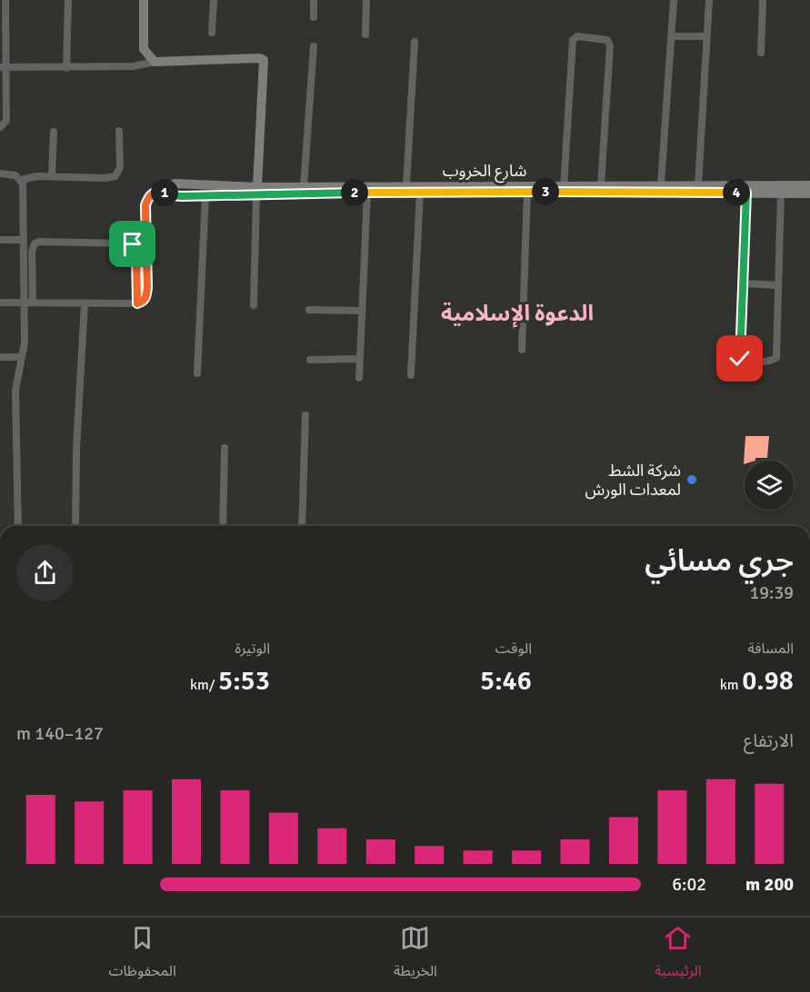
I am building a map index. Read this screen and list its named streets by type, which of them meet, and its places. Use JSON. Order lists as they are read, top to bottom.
{
  "streets": {
    "main road": ["شارع الخروب"]
  },
  "districts": ["الدعوة الإسلامية"],
  "places": ["شركة الشط لمعدات الورش"],
  "page": {
    "pins": [
      "3",
      "1",
      "2",
      "4"
    ],
    "heading": ["جري مسائي", "19:39"],
    "stats": [
      ["المسافة", "0.98 km"],
      ["الوقت", "5:46"],
      ["الوتيرة", "5:53 /km"]
    ],
    "chart": ["الارتفاع", "127–140 m"],
    "list": [
      {
        "name": "200 m",
        "note": "6:02"
      }
    ],
    "tabs": ["الرئيسية", "الخريطة", "المحفوظات"]
  }
}
